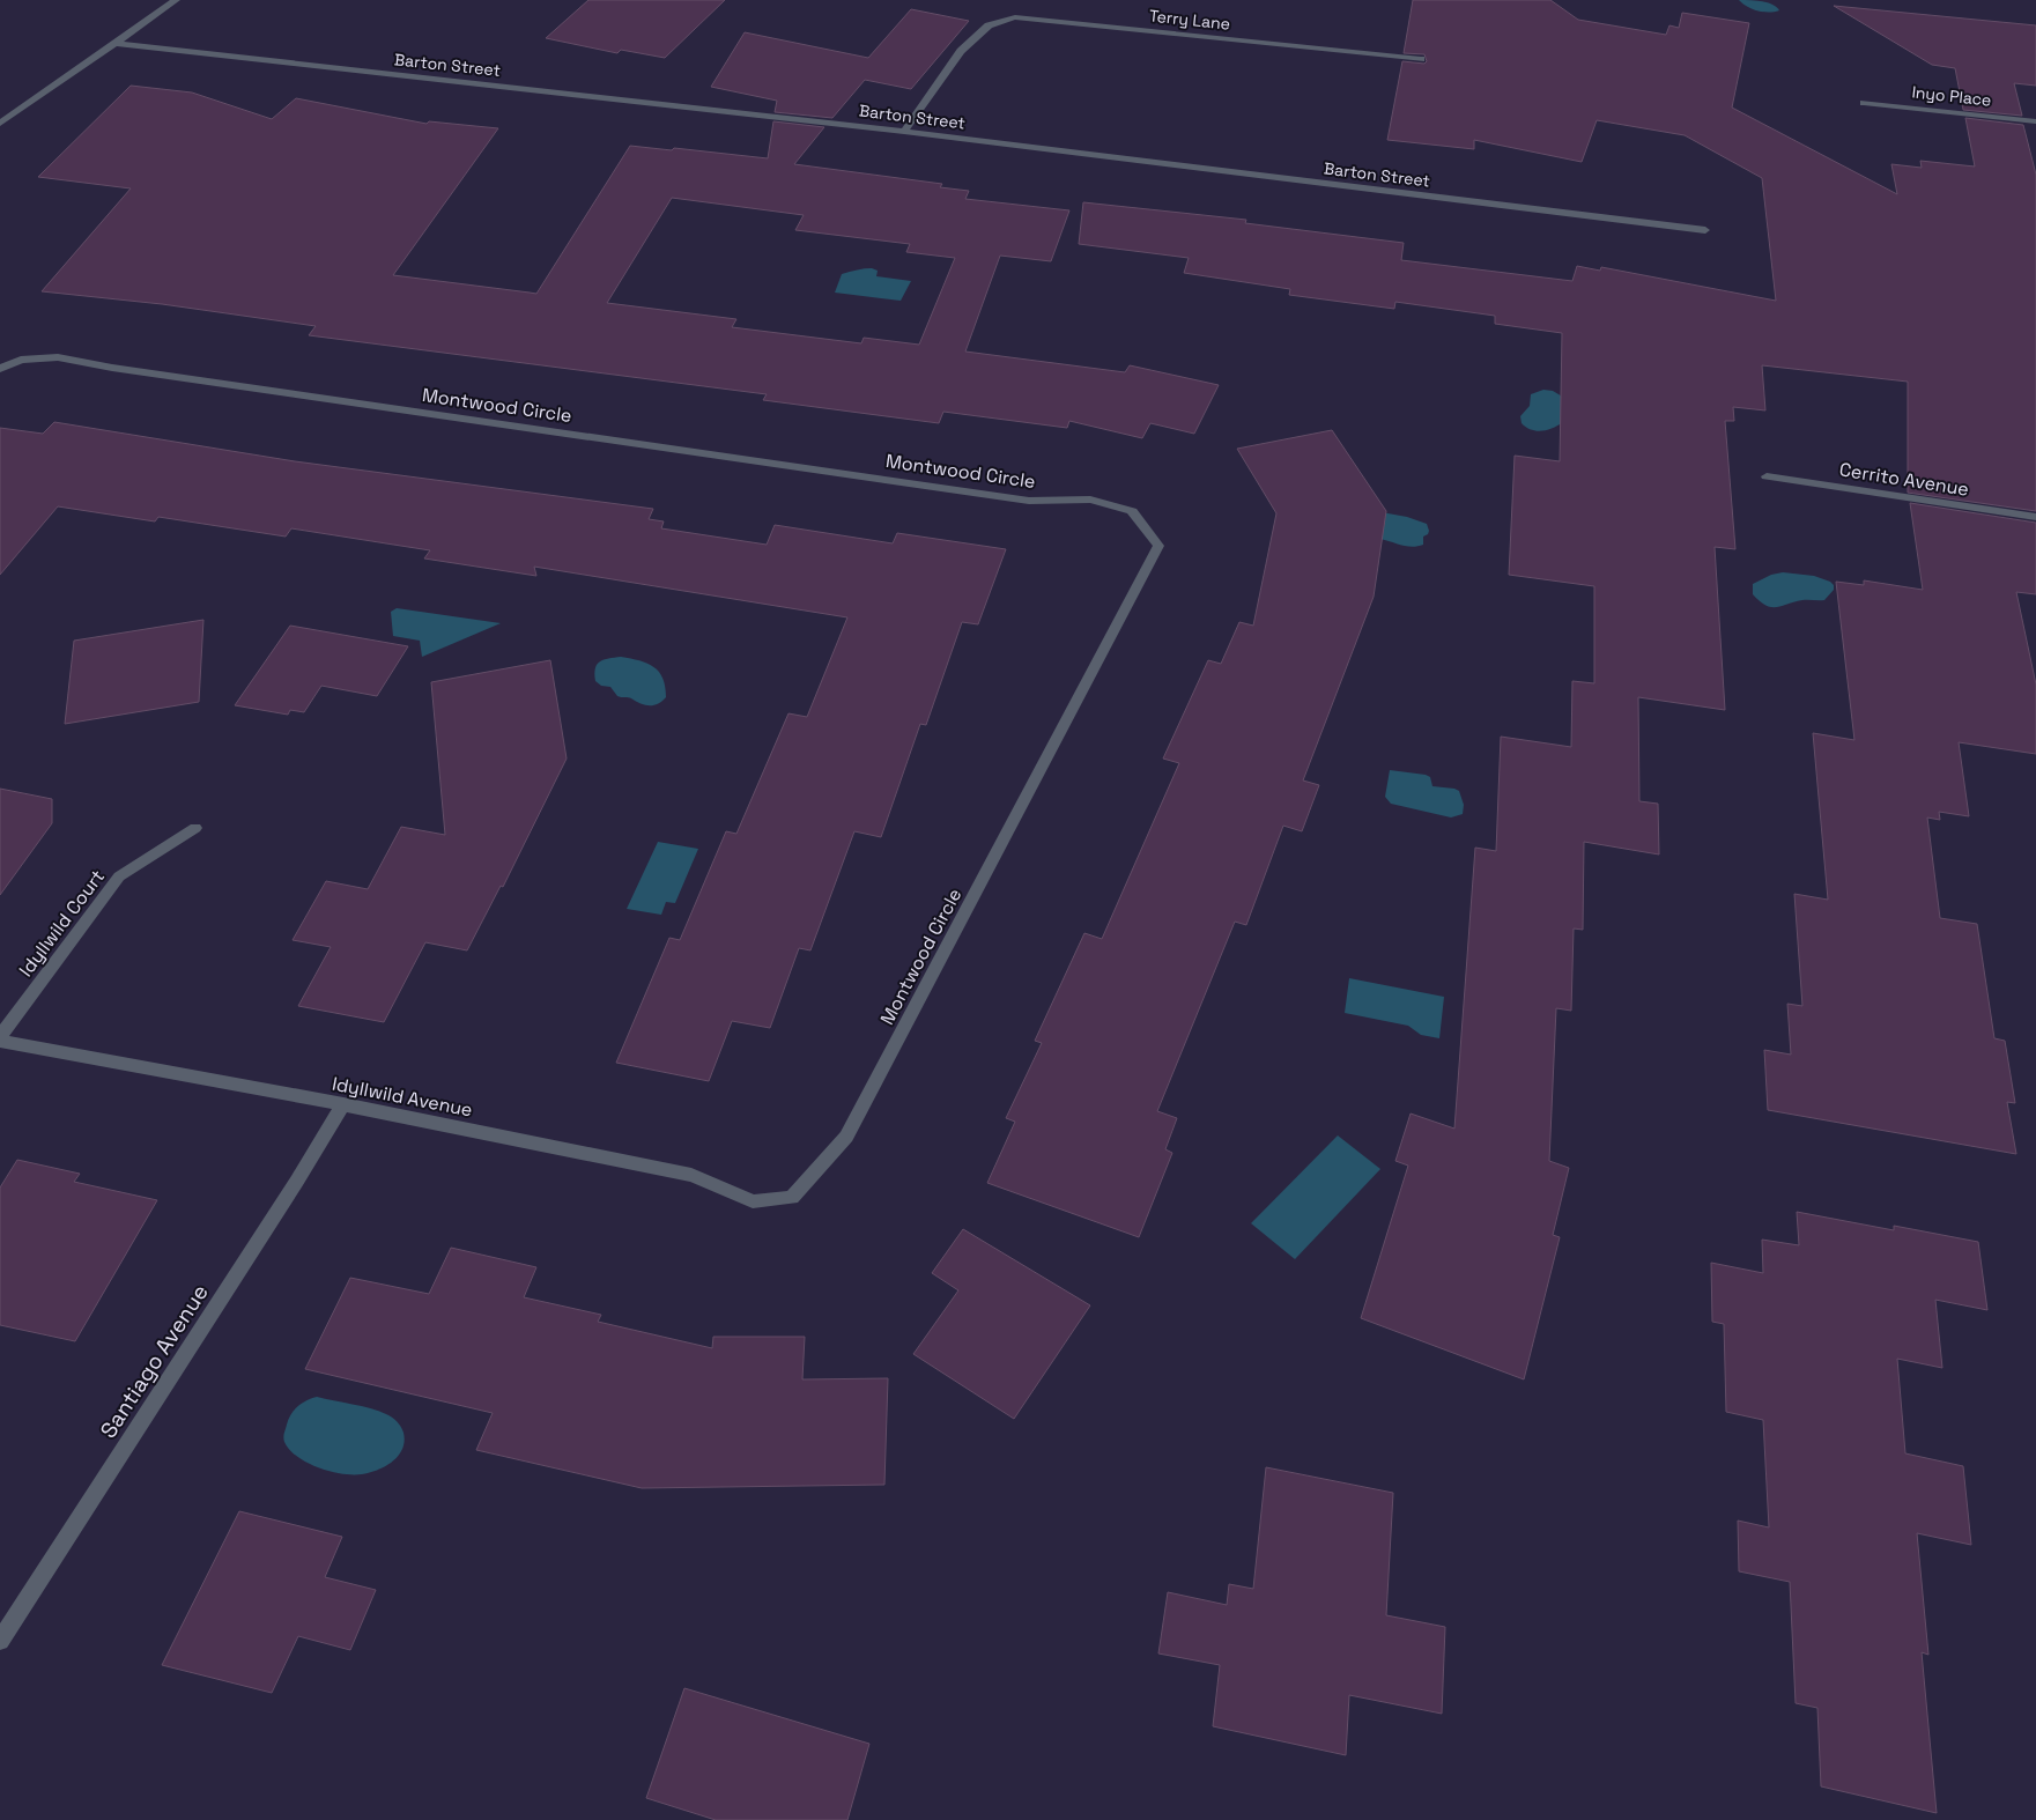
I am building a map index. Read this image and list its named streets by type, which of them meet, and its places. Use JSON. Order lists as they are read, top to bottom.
{
  "streets": {
    "street": [
      "Terry Lane",
      "Barton Street",
      "Inyo Place",
      "Montwood Circle",
      "Cerrito Avenue",
      "Idyllwild Court",
      "Idyllwild Avenue",
      "Santiago Avenue"
    ]
  },
  "crossings": [
    ["Terry Lane", "Barton Street"],
    ["Montwood Circle", "Idyllwild Avenue"],
    ["Idyllwild Avenue", "Santiago Avenue"]
  ]
}
